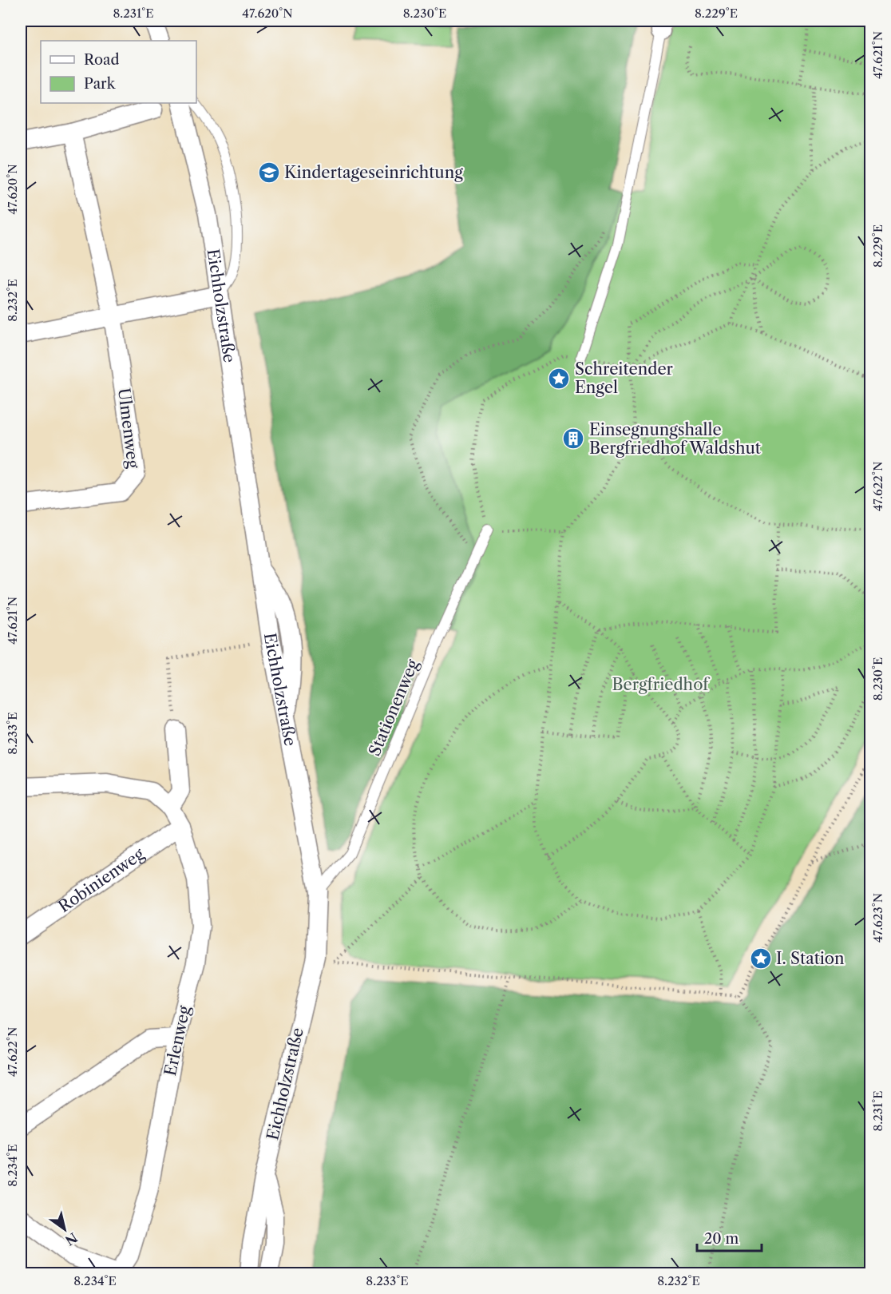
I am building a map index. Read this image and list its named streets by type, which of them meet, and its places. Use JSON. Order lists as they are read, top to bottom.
{
  "streets": {
    "street": [
      "Eichholzstraße",
      "Ulmenweg",
      "Robinienweg",
      "Erlenweg"
    ],
    "lane": ["Stationenweg"]
  },
  "crossings": [
    ["Eichholzstraße", "Stationenweg"],
    ["Robinienweg", "Erlenweg"]
  ],
  "parks": ["Bergfriedhof"],
  "places": {
    "school or university": ["Kindertageseinrichtung"],
    "place": ["Schreitender Engel", "I. Station"],
    "building": ["Einsegnungshalle Bergfriedhof Waldshut"]
  },
  "legend": ["Road", "Park"],
  "scale_bar": "20 m",
  "north": "bottom right",
  "coordinates": [
    "8.231°E",
    "47.620°N",
    "8.230°E",
    "8.229°E",
    "47.621°N",
    "8.232°E",
    "47.622°N",
    "8.233°E",
    "47.623°N",
    "8.234°E"
  ]
}
